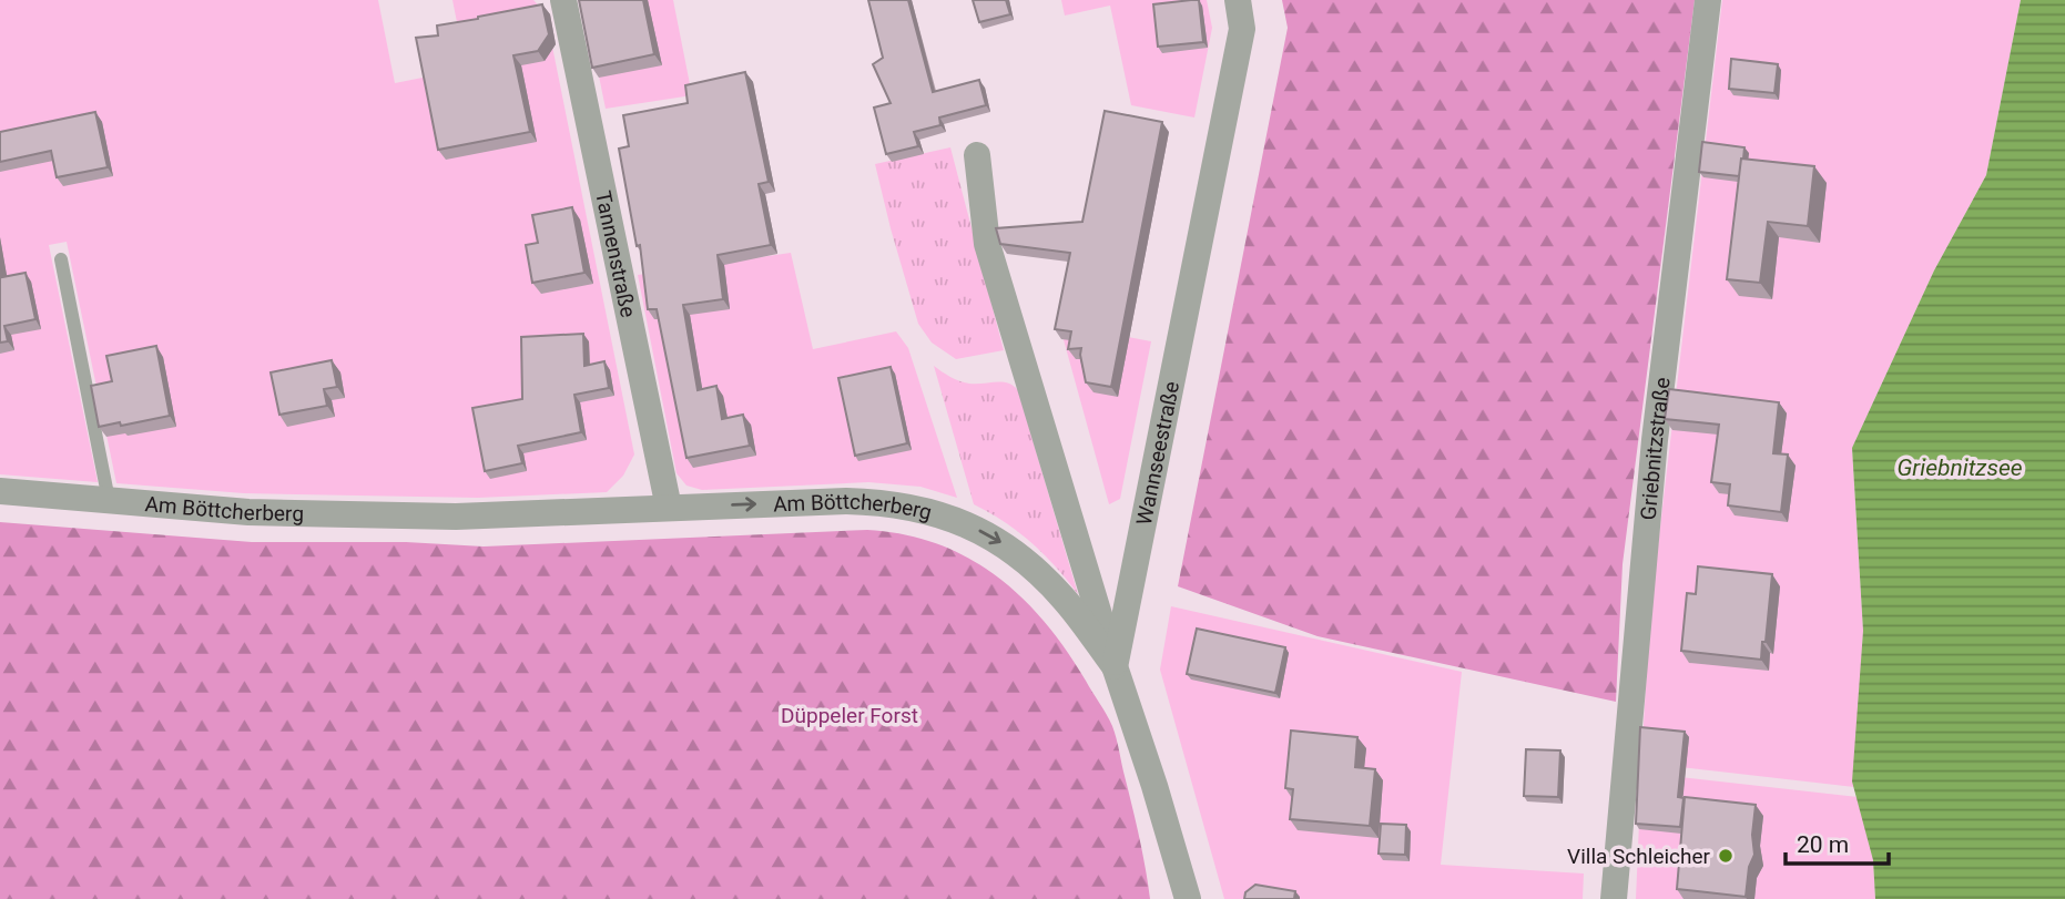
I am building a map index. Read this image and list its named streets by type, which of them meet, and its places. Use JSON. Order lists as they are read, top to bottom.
{
  "streets": {
    "street": [
      "Tannenstraße",
      "Griebnitzstraße",
      "Wannseestraße",
      "Am Böttcherberg"
    ]
  },
  "crossings": [
    ["Tannenstraße", "Am Böttcherberg"],
    ["Wannseestraße", "Am Böttcherberg"]
  ],
  "one_way": ["Am Böttcherberg"],
  "water": ["Griebnitzsee"],
  "parks": ["Düppeler Forst"],
  "places": ["Villa Schleicher"],
  "scale_bar": "20 m"
}
